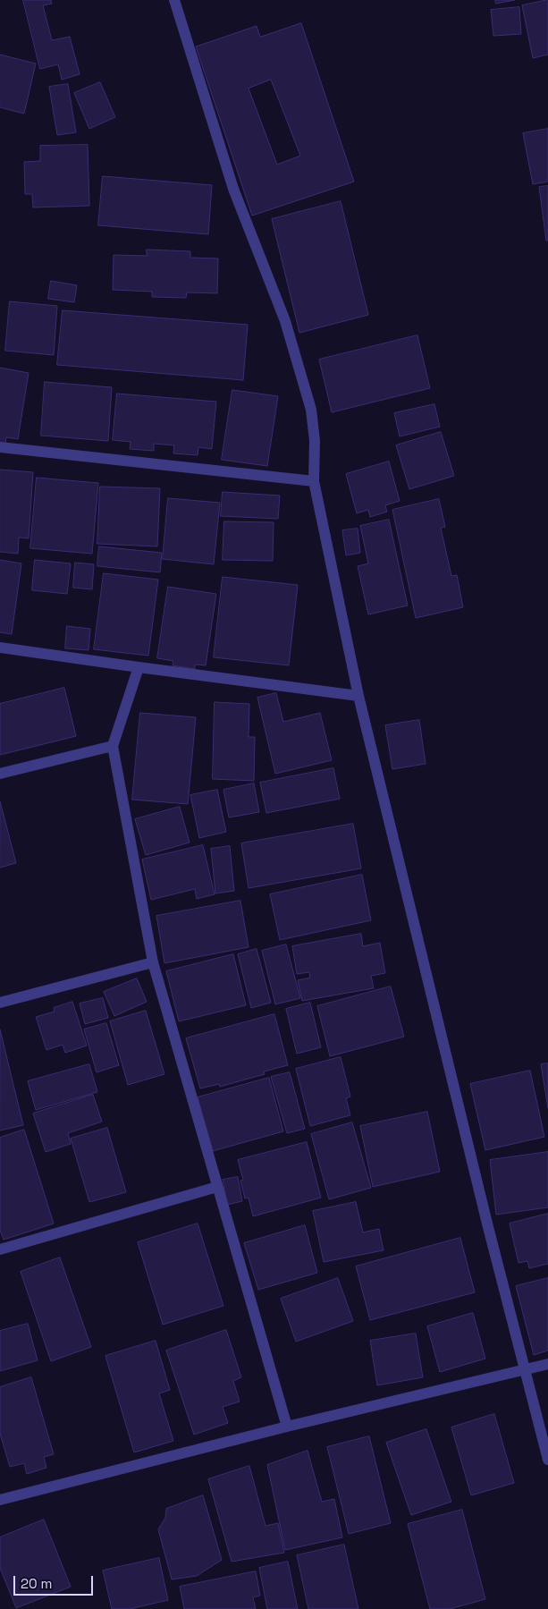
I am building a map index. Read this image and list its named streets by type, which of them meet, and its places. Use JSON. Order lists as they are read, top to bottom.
{
  "scale_bar": "20 m"
}
